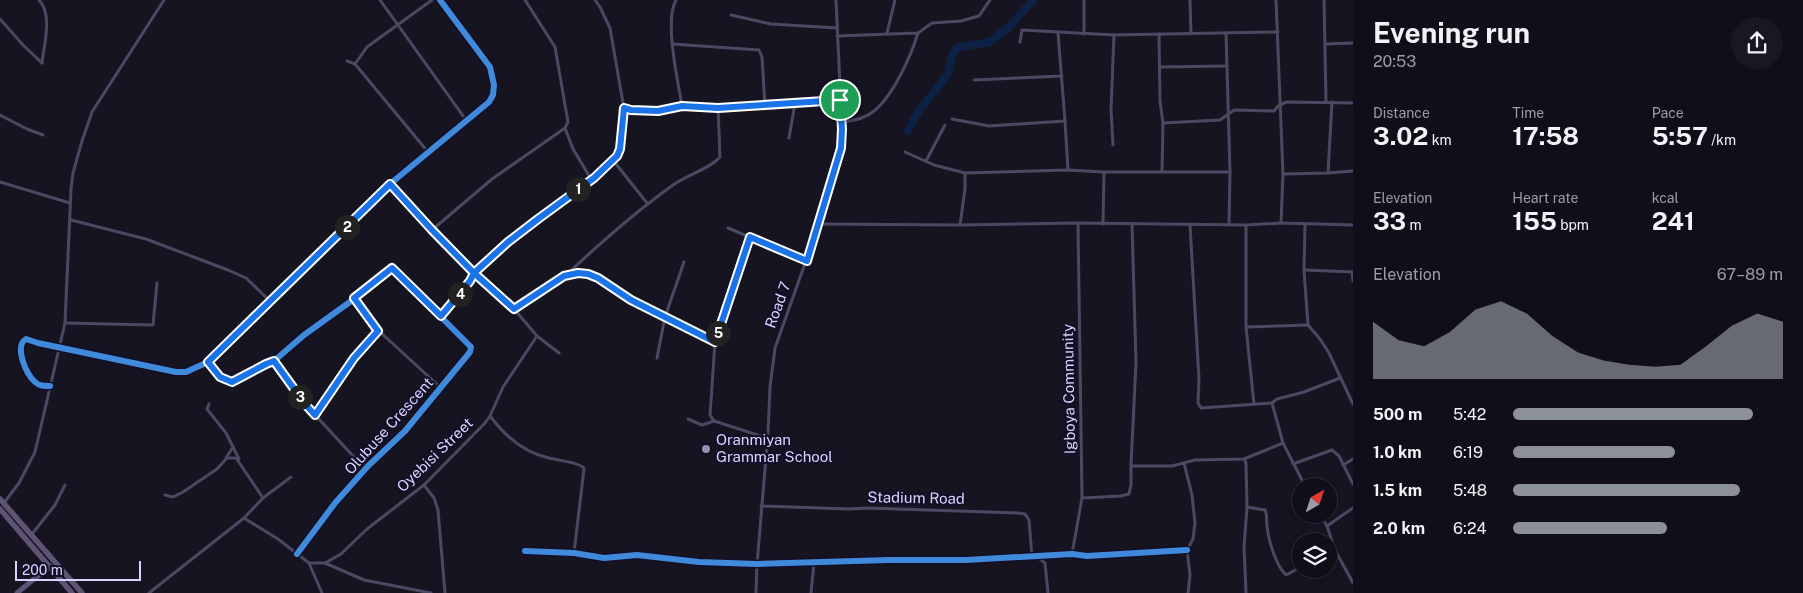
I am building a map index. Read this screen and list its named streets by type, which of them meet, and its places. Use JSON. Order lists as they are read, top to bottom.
{
  "streets": {
    "street": [
      "Road 7",
      "Igboya Community",
      "Olubuse Crescent",
      "Oyebisi Street",
      "Stadium Road"
    ]
  },
  "crossings": [
    ["Road 7", "Stadium Road"]
  ],
  "places": ["Oranmiyan Grammar School"],
  "scale_bar": "200 m",
  "north": "top right",
  "page": {
    "heading": ["Evening run", "20:53"],
    "stats": [
      ["Distance", "3.02 km"],
      ["Time", "17:58"],
      ["Pace", "5:57 /km"],
      ["Elevation", "33 m"],
      ["Heart rate", "155 bpm"],
      ["kcal", "241"]
    ],
    "pins": [
      "1",
      "2",
      "4",
      "5",
      "3"
    ],
    "chart": ["Elevation", "67–89 m"],
    "list": [
      {
        "name": "500 m",
        "note": "5:42"
      },
      {
        "name": "1.0 km",
        "note": "6:19"
      },
      {
        "name": "1.5 km",
        "note": "5:48"
      },
      {
        "name": "2.0 km",
        "note": "6:24"
      }
    ],
    "scale": "200 m"
  }
}
